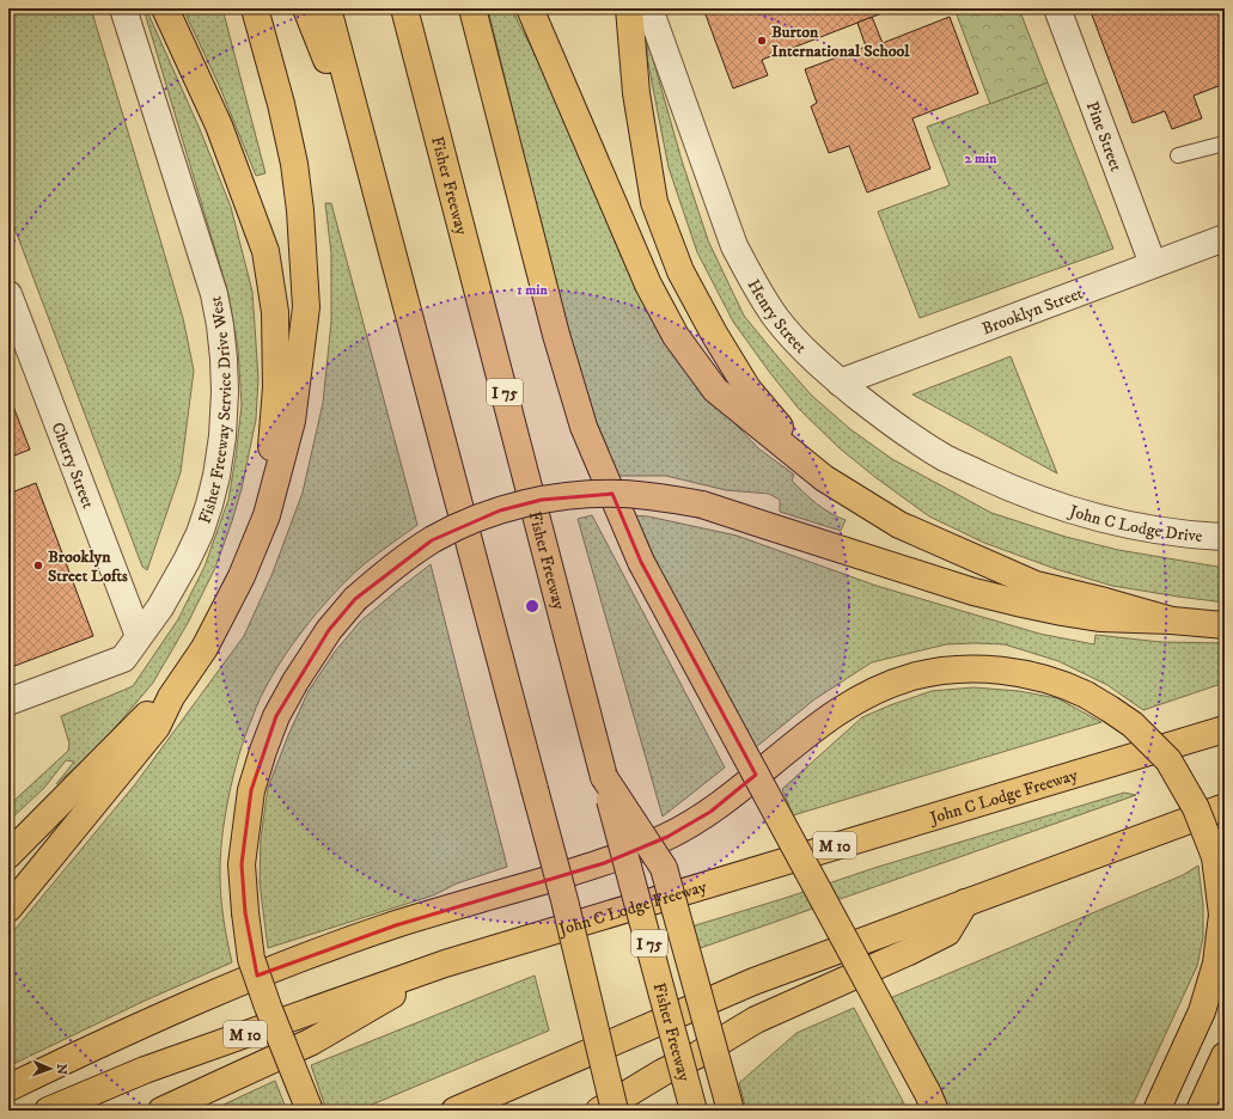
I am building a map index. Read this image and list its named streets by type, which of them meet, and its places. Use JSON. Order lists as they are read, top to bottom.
{
  "streets": {
    "highway": [
      "Fisher Freeway",
      "I 75",
      "John C Lodge Freeway",
      "M 10"
    ],
    "street": [
      "Pine Street",
      "Brooklyn Street",
      "Henry Street",
      "Fisher Freeway Service Drive West",
      "Cherry Street",
      "John C Lodge Drive"
    ]
  },
  "crossings": [
    ["Pine Street", "Brooklyn Street"],
    ["Brooklyn Street", "Henry Street"],
    ["Henry Street", "John C Lodge Drive"],
    ["Fisher Freeway Service Drive West", "Cherry Street"]
  ],
  "places": ["Burton International School", "Brooklyn Street Lofts"],
  "north": "right",
  "rings": ["2 min", "1 min"]
}
